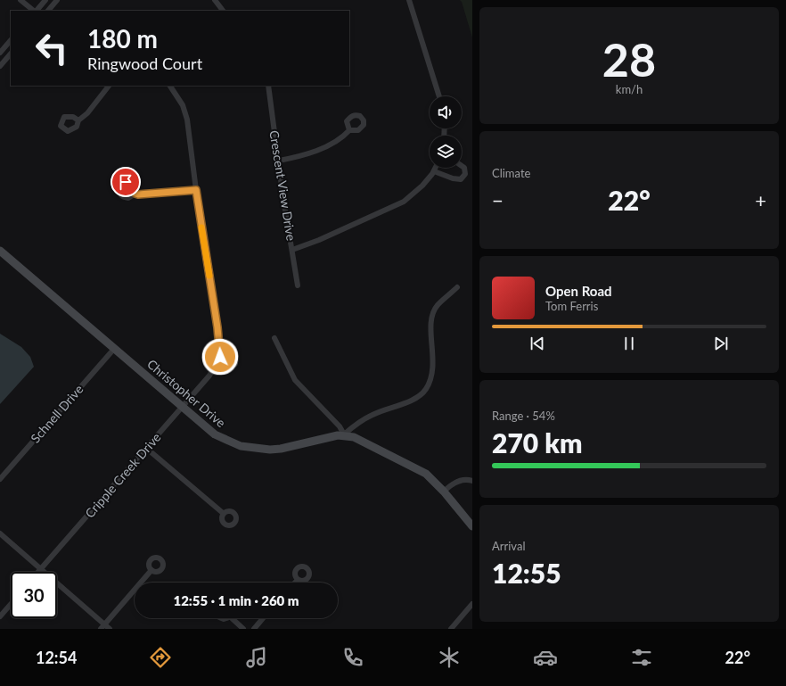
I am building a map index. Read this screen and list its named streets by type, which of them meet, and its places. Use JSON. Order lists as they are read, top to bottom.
{
  "streets": {
    "street": [
      "Crescent View Drive",
      "Christopher Drive",
      "Schnell Drive",
      "Cripple Creek Drive"
    ]
  },
  "crossings": [
    ["Christopher Drive", "Schnell Drive"],
    ["Christopher Drive", "Cripple Creek Drive"]
  ],
  "page": {
    "tile": [
      ["28", "km/h"],
      "Climate",
      ["Range · 54%", "270 km"],
      ["Arrival", "12:55"]
    ],
    "turn": ["180 m", "Ringwood Court"],
    "heat": ["−", "22°", "+"],
    "song": ["Open Road", "Tom Ferris"],
    "limit": "30",
    "trip": "12:55 · 1 min · 260 m",
    "tabs": ["12:54", "22°"]
  }
}
